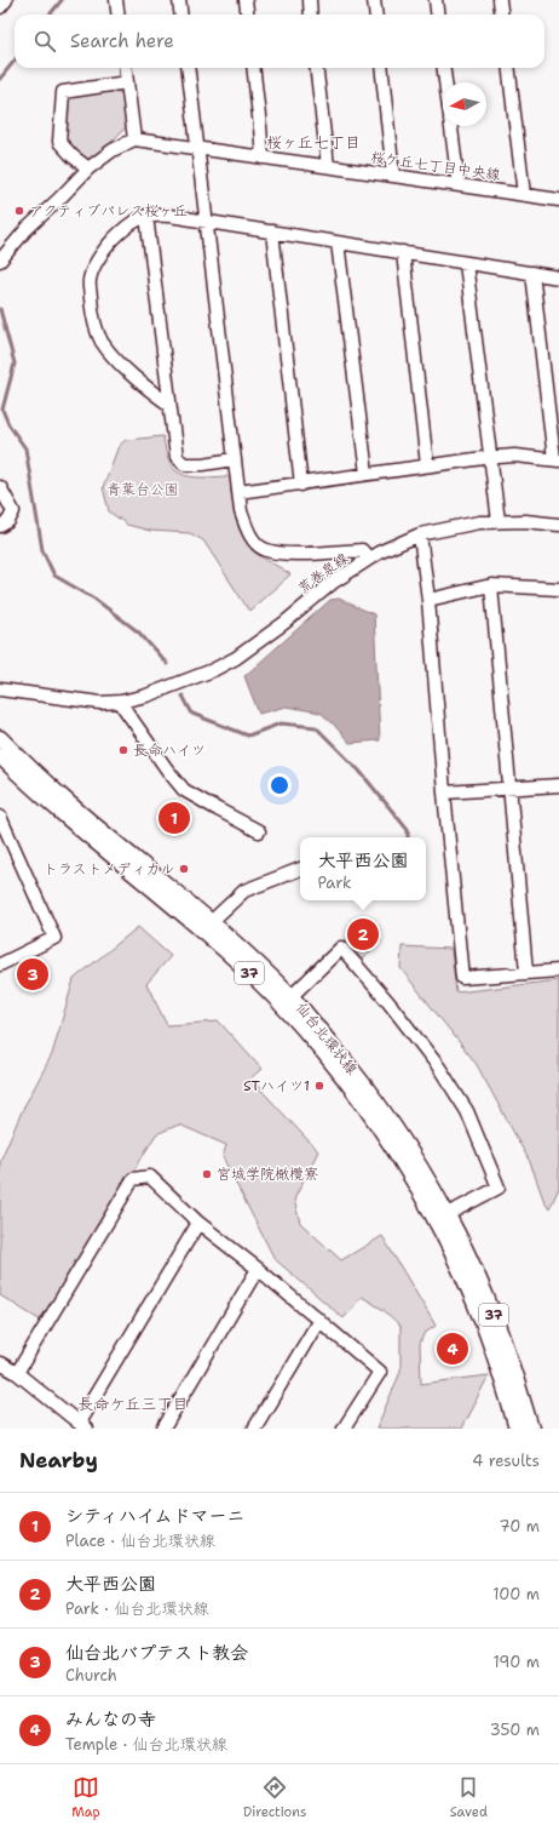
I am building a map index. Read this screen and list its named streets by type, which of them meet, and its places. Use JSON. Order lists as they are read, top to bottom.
{
  "streets": {
    "main road": ["37", "仙台北環状線"],
    "street": ["桜ケ丘七丁目中央線", "荒巻泉線"]
  },
  "districts": ["桜ヶ丘七丁目", "長命ケ丘三丁目"],
  "parks": ["青葉台公園"],
  "places": [
    "アクティブパレス桜ヶ丘",
    "長命ハイツ",
    "トラストメディカル",
    "STハイツ1",
    "宮城学院橄欖寮"
  ],
  "north": "left",
  "page": {
    "search": "Search here",
    "pins": [
      "1",
      "2",
      "3",
      "4"
    ],
    "popup": ["大平西公園", "Park"],
    "heading": ["Nearby", "4 results"],
    "list": [
      {
        "mark": "1",
        "name": "シティハイムドマーニ",
        "note": "Place · 仙台北環状線",
        "value": "70 m"
      },
      {
        "mark": "2",
        "name": "大平西公園",
        "note": "Park · 仙台北環状線",
        "value": "100 m"
      },
      {
        "mark": "3",
        "name": "仙台北バプテスト教会",
        "note": "Church",
        "value": "190 m"
      },
      {
        "mark": "4",
        "name": "みんなの寺",
        "note": "Temple · 仙台北環状線",
        "value": "350 m"
      }
    ],
    "nav": ["Map", "Directions", "Saved"]
  }
}
